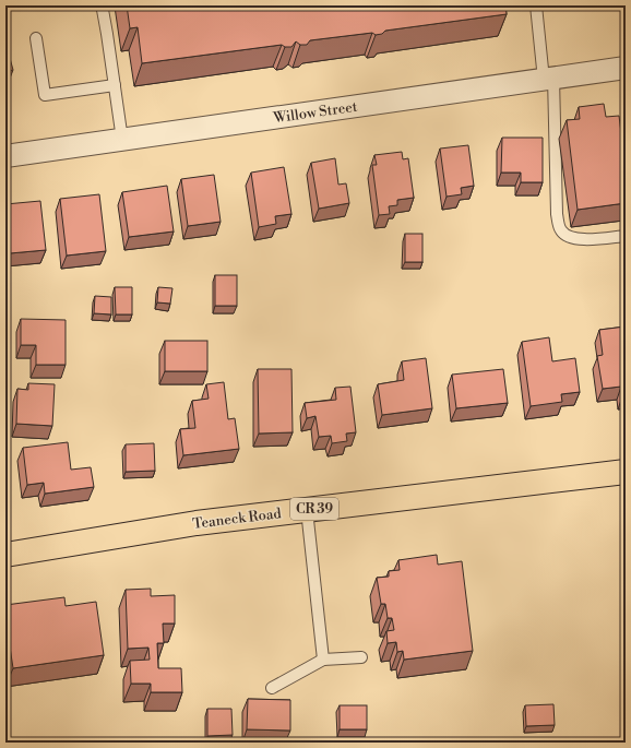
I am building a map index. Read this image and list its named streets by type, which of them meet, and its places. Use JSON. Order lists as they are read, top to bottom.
{
  "streets": {
    "main road": ["CR 39", "Teaneck Road"],
    "street": ["Willow Street"]
  }
}
